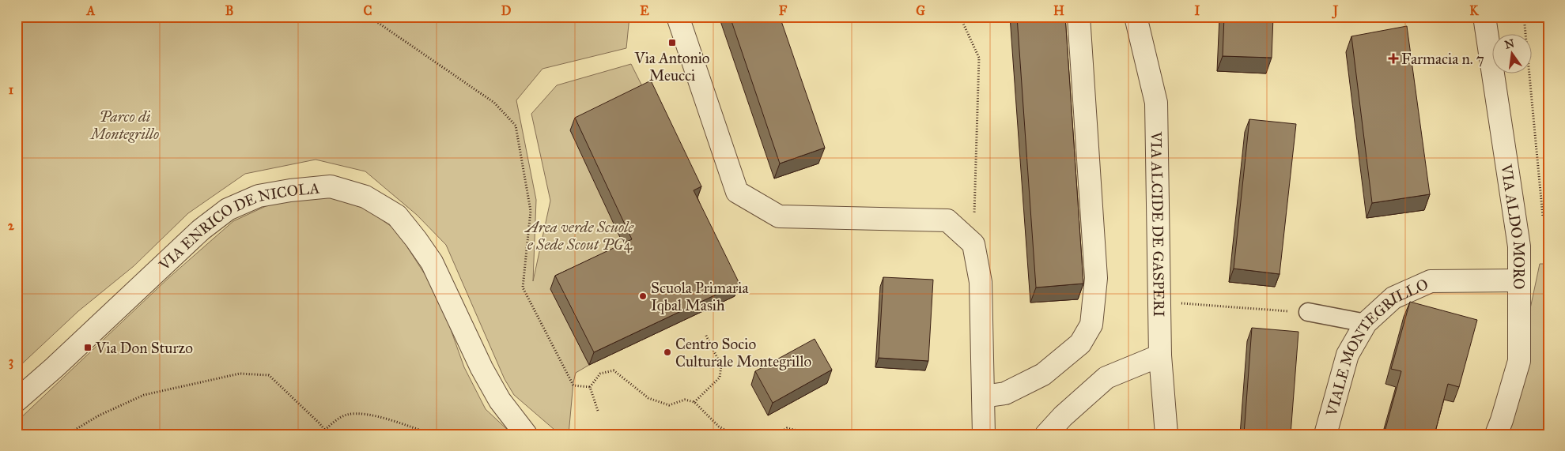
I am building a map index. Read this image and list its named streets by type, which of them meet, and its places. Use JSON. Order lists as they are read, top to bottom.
{
  "streets": {
    "street": [
      "VIA ALCIDE DE GASPERI",
      "VIA ALDO MORO",
      "VIA ENRICO DE NICOLA",
      "VIALE MONTEGRILLO"
    ]
  },
  "crossings": [
    ["VIA ALDO MORO", "VIALE MONTEGRILLO"]
  ],
  "parks": ["Parco di Montegrillo", "Area verde Scuole e Sede Scout PG4"],
  "places": {
    "transit": ["Via Antonio Meucci", "Via Don Sturzo"],
    "health": ["Farmacia n. 7"],
    "other": ["Scuola Primaria Iqbal Masih", "Centro Socio Culturale Montegrillo"]
  },
  "north": "top",
  "grid": {
    "columns": [
      "A",
      "B",
      "C",
      "D",
      "E",
      "F",
      "G",
      "H",
      "I",
      "J",
      "K"
    ],
    "rows": ["1", "2", "3"]
  }
}
